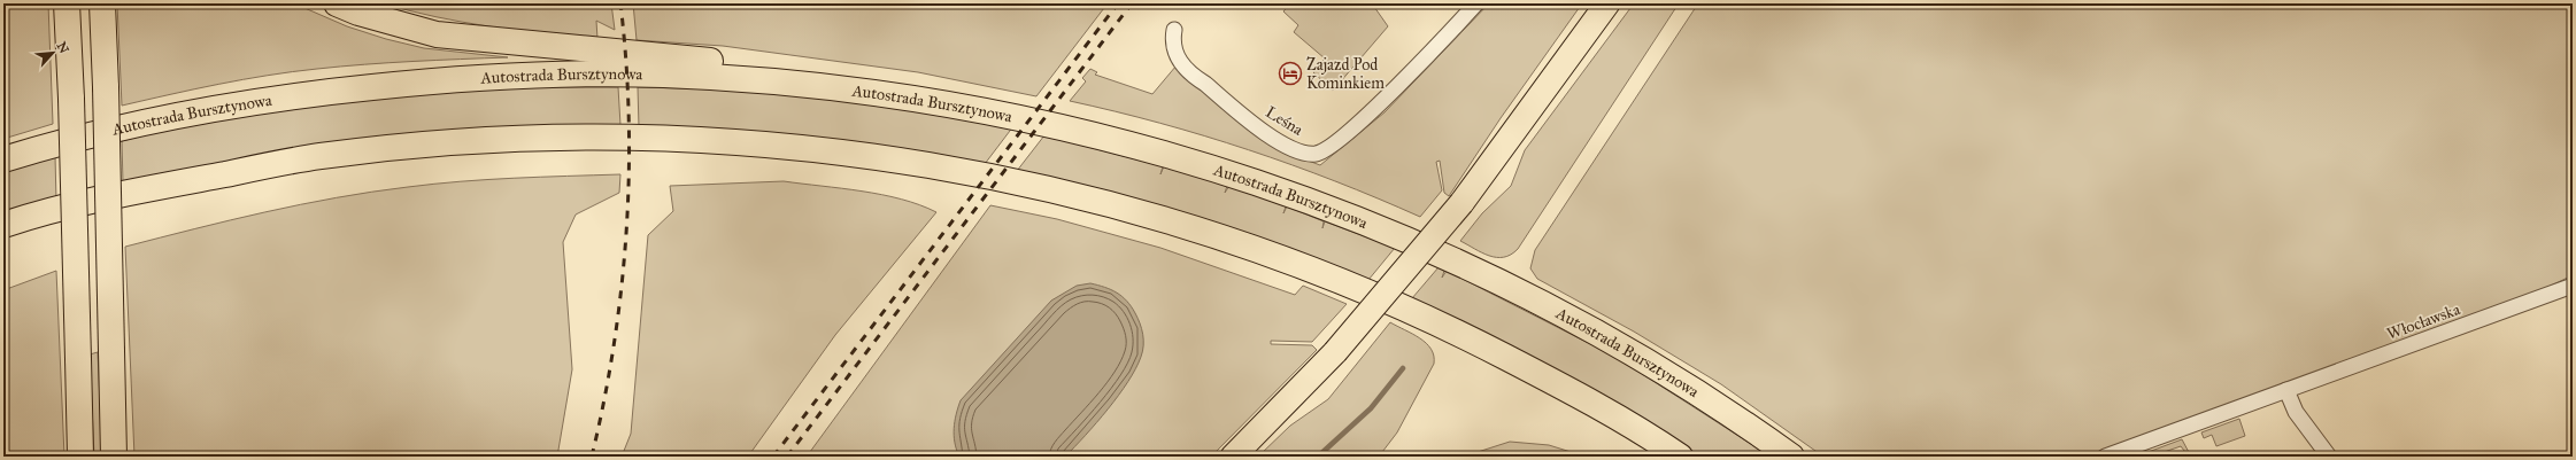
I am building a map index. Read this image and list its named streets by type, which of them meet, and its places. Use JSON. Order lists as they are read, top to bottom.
{
  "streets": {
    "highway": ["Autostrada Bursztynowa"],
    "street": ["Leśna", "Włocławska"]
  },
  "places": {
    "hotel": ["Zajazd Pod Kominkiem"]
  },
  "north": "top right"
}
